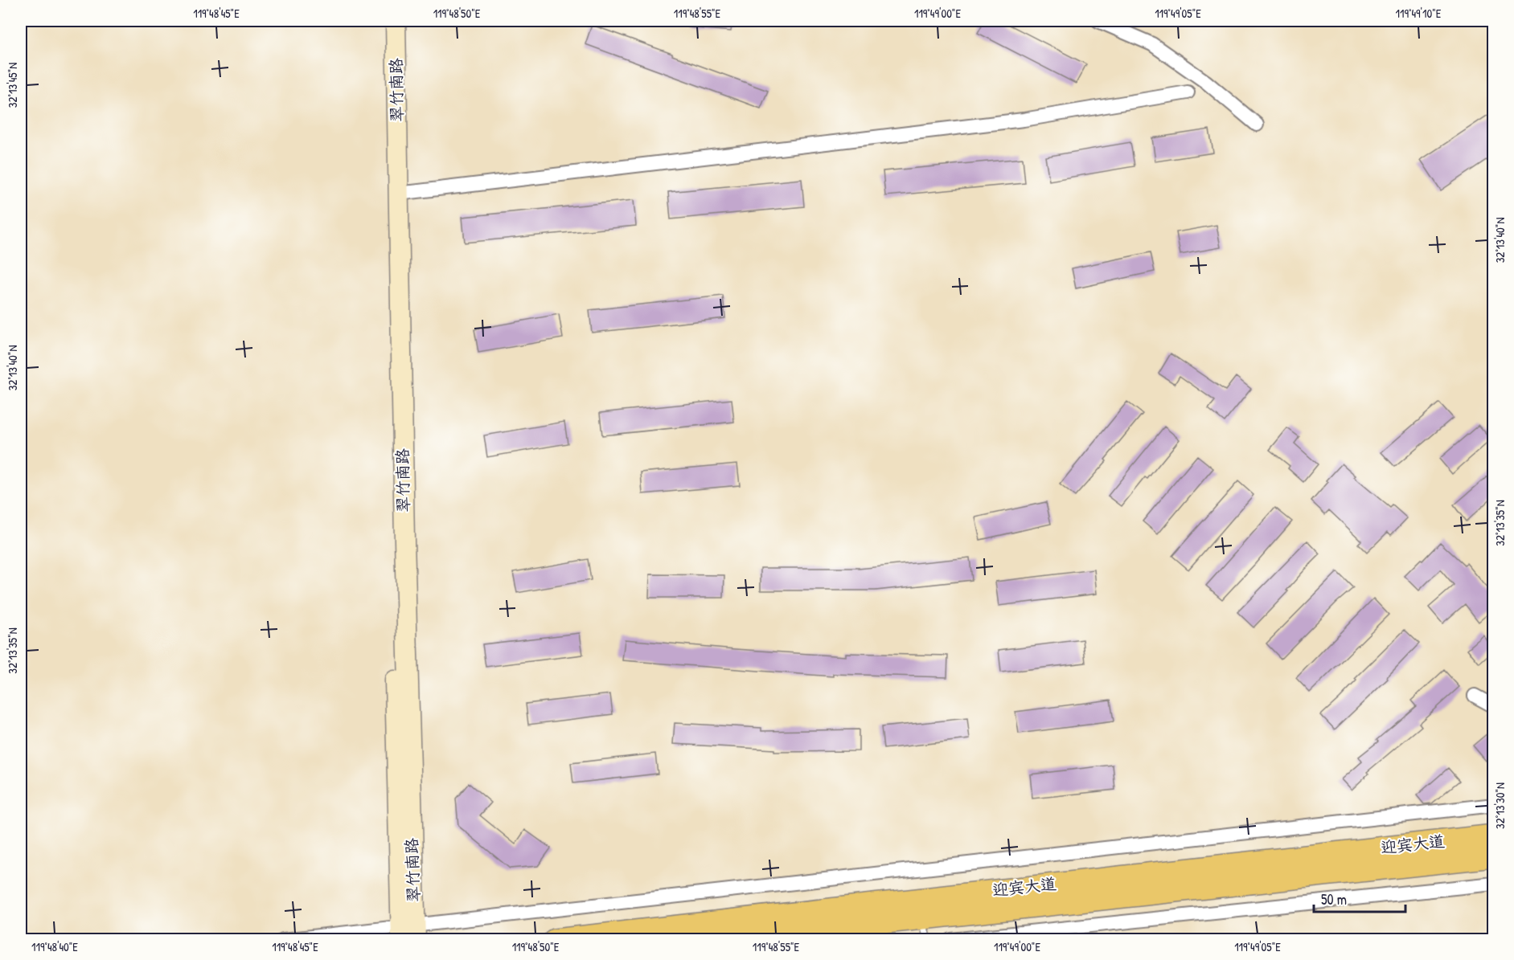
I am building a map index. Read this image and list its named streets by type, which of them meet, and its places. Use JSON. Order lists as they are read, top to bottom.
{
  "streets": {
    "main road": ["翠竹南路", "迎宾大道"]
  },
  "scale_bar": "50 m",
  "coordinates": [
    "119°48'45\"E",
    "119°48'50\"E",
    "119°48'55\"E",
    "119°49'00\"E",
    "119°49'05\"E",
    "119°49'10\"E",
    "32°13'45\"N",
    "32°13'40\"N",
    "32°13'35\"N",
    "32°13'30\"N",
    "119°48'40\"E"
  ]
}
